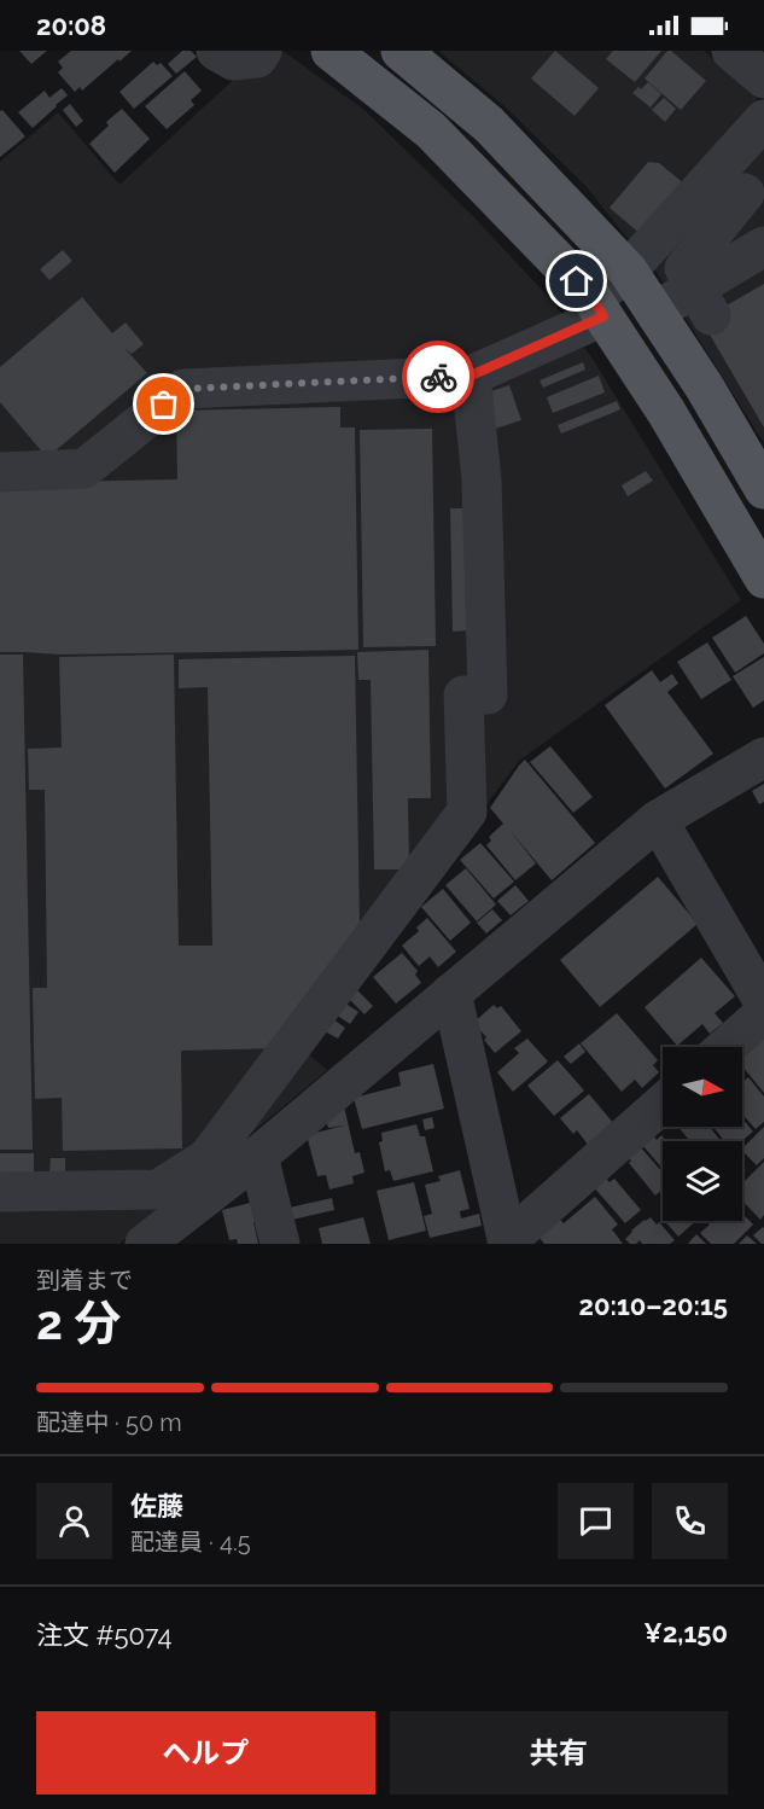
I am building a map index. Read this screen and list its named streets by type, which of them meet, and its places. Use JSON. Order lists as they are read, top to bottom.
{
  "north": "right",
  "page": {
    "status": "20:08",
    "heading": ["2 分", "到着まで", "20:10–20:15"],
    "panel": [
      "佐藤",
      "配達員 · 4.5",
      "注文 #5074",
      "¥2,150"
    ],
    "bar": "配達中 · 50 m",
    "buttons": ["ヘルプ", "共有"]
  }
}
